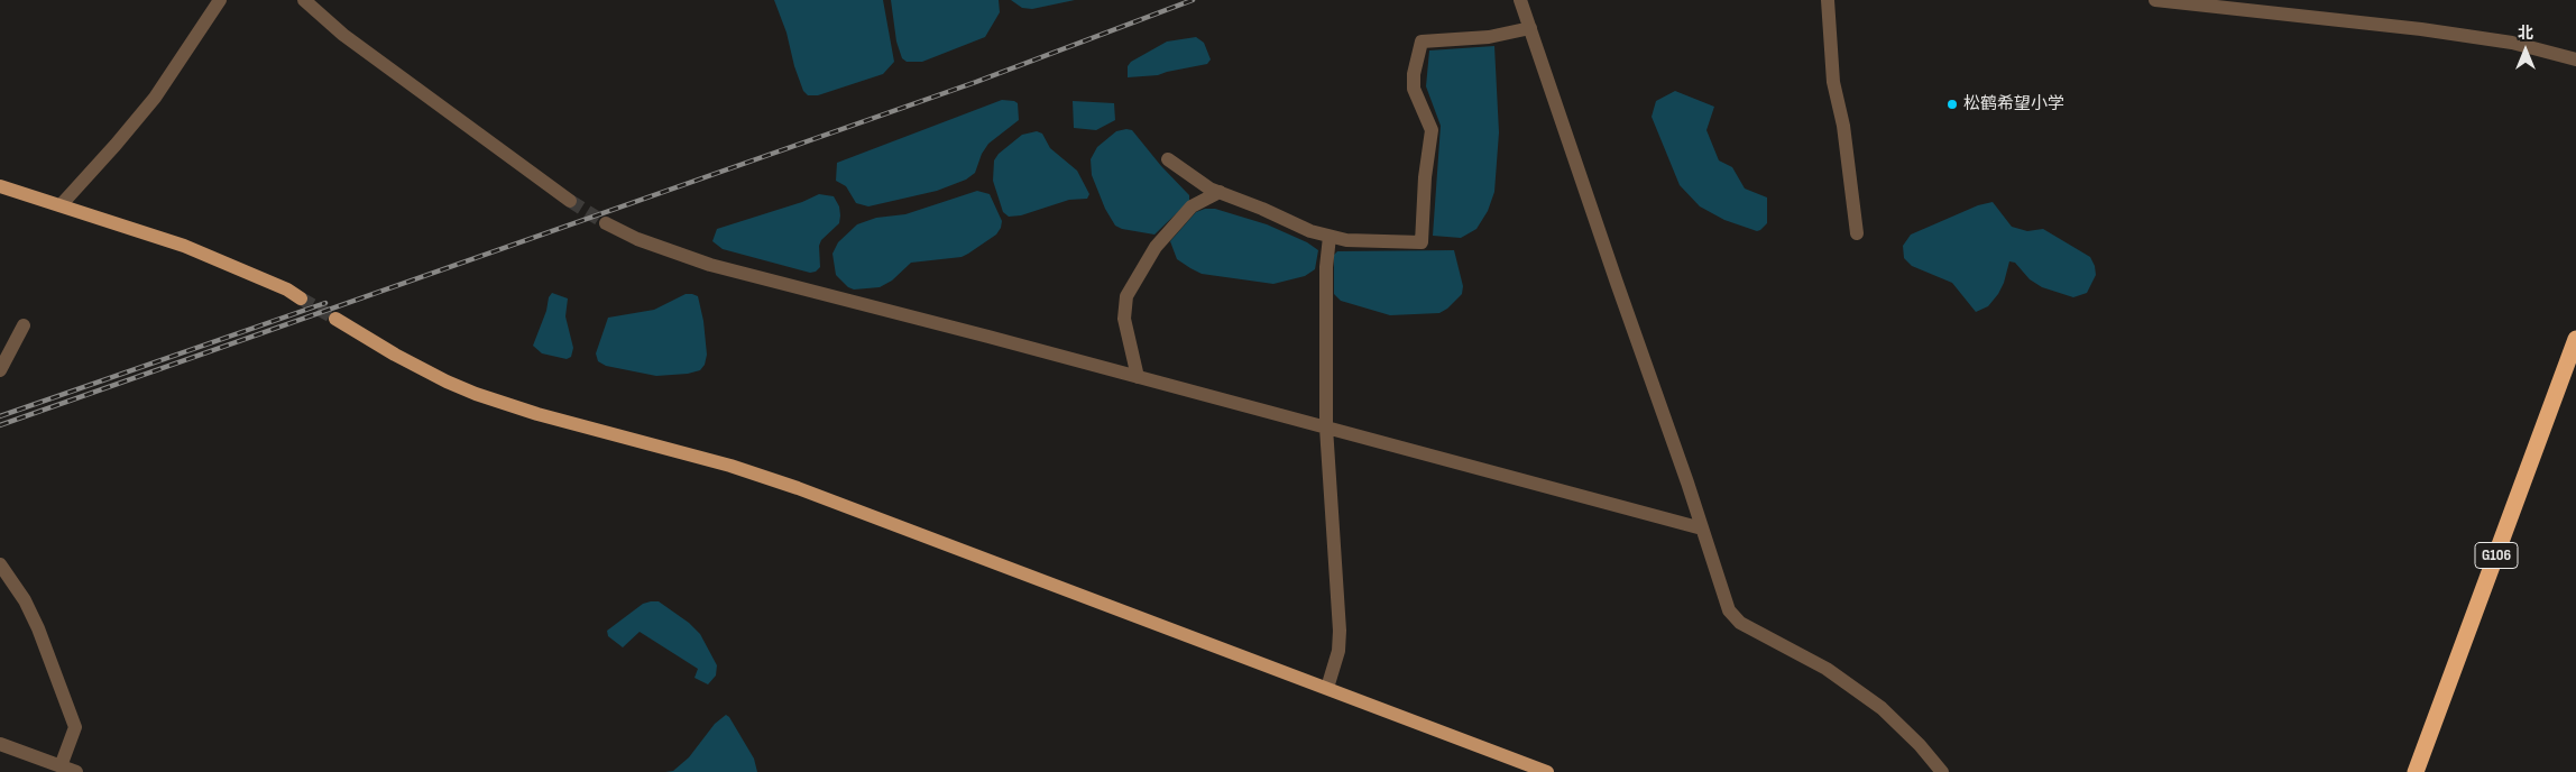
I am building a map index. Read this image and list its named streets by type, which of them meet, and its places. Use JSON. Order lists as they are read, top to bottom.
{
  "streets": {
    "highway": ["G106"]
  },
  "places": ["松鹤希望小学"],
  "north": "top"
}
